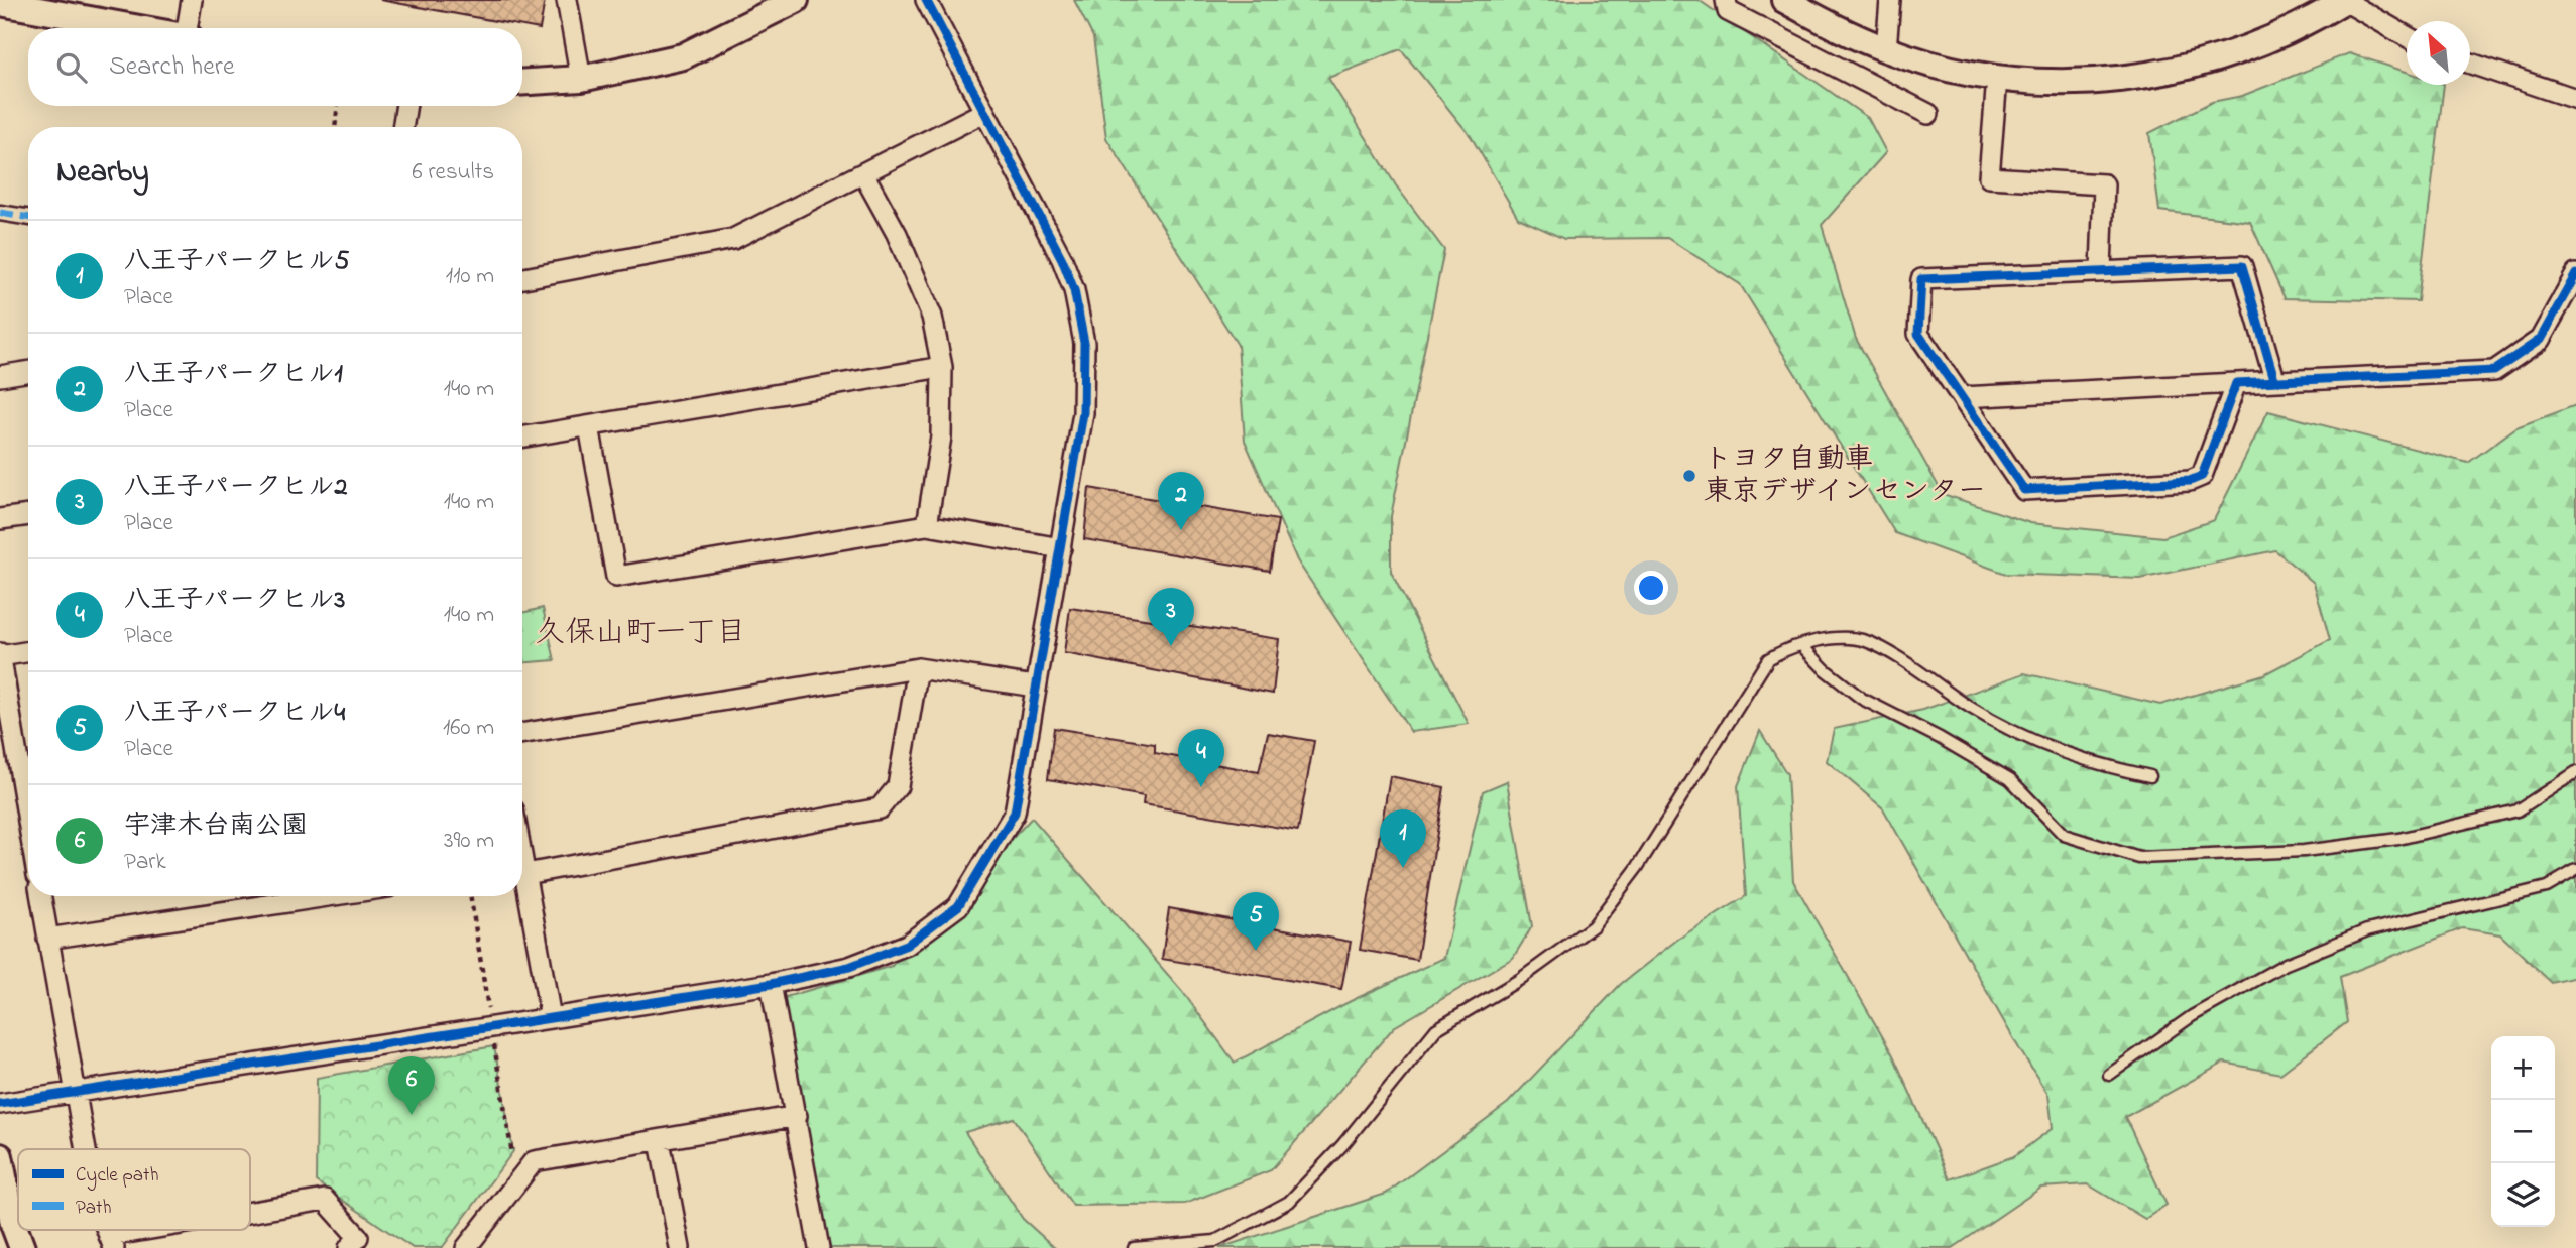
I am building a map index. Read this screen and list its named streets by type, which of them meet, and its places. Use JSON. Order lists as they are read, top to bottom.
{
  "districts": ["久保山町一丁目"],
  "places": ["トヨタ自動車 東京デザインセンター"],
  "legend": ["Cycle path", "Path"],
  "north": "top left",
  "page": {
    "search": "Search here",
    "heading": ["Nearby", "6 results"],
    "list": [
      {
        "mark": "1",
        "name": "八王子パークヒル5",
        "note": "Place",
        "value": "110 m"
      },
      {
        "mark": "2",
        "name": "八王子パークヒル1",
        "note": "Place",
        "value": "140 m"
      },
      {
        "mark": "3",
        "name": "八王子パークヒル2",
        "note": "Place",
        "value": "140 m"
      },
      {
        "mark": "4",
        "name": "八王子パークヒル3",
        "note": "Place",
        "value": "140 m"
      },
      {
        "mark": "5",
        "name": "八王子パークヒル4",
        "note": "Place",
        "value": "160 m"
      },
      {
        "mark": "6",
        "name": "宇津木台南公園",
        "note": "Park",
        "value": "390 m"
      }
    ],
    "pins": [
      "2",
      "3",
      "4",
      "1",
      "5",
      "6"
    ],
    "map_buttons": ["+", "−"]
  }
}
